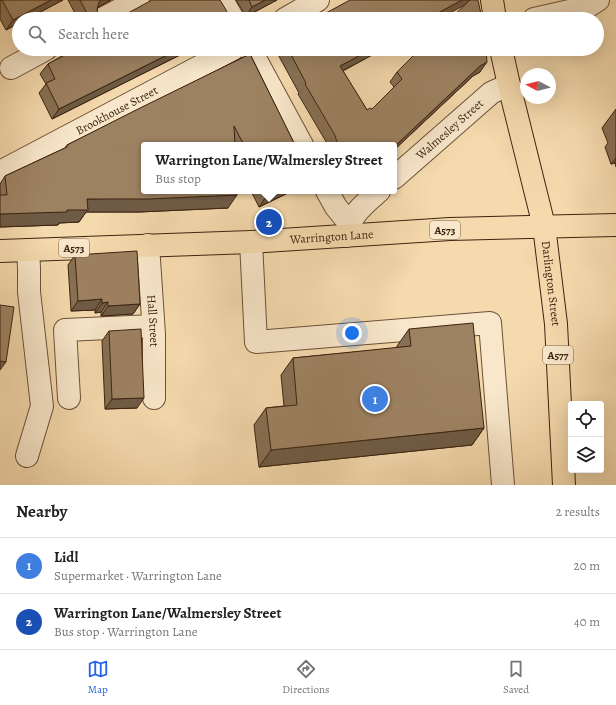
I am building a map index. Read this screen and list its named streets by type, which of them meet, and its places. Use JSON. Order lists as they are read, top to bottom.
{
  "streets": {
    "main road": [
      "A573",
      "Warrington Lane",
      "Darlington Street",
      "A577"
    ],
    "street": ["Brookhouse Street", "Walmesley Street", "Hall Street"]
  },
  "crossings": [
    ["Walmesley Street", "A577"],
    ["A573", "Warrington Lane"],
    ["A573", "Darlington Street"],
    ["A573", "A577"],
    ["Warrington Lane", "Darlington Street"],
    ["Warrington Lane", "Hall Street"],
    ["Warrington Lane", "A577"],
    ["Darlington Street", "A577"]
  ],
  "north": "left",
  "page": {
    "search": "Search here",
    "popup": ["Warrington Lane/Walmersley Street", "Bus stop"],
    "pins": ["2", "1"],
    "heading": ["Nearby", "2 results"],
    "list": [
      {
        "mark": "1",
        "name": "Lidl",
        "note": "Supermarket · Warrington Lane",
        "value": "20 m"
      },
      {
        "mark": "2",
        "name": "Warrington Lane/Walmersley Street",
        "note": "Bus stop · Warrington Lane",
        "value": "40 m"
      }
    ],
    "nav": ["Map", "Directions", "Saved"]
  }
}
